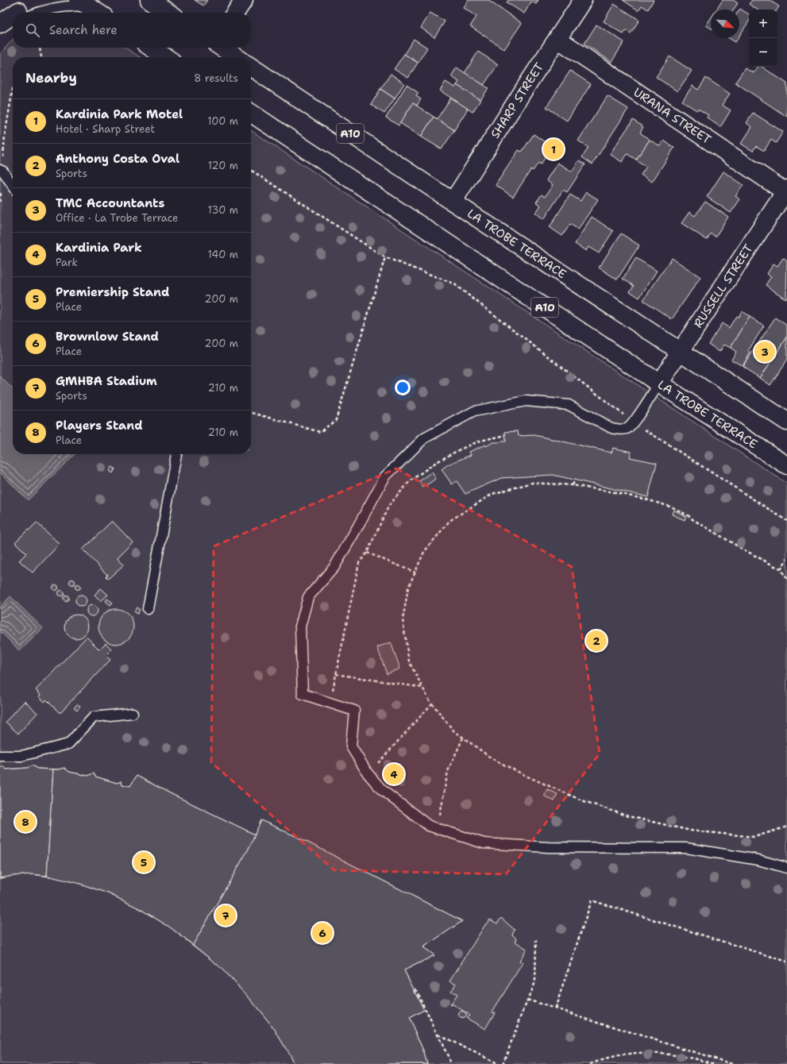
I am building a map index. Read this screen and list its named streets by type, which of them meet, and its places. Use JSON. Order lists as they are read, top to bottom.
{
  "streets": {
    "main road": [
      "SHARP STREET",
      "URANA STREET",
      "A10",
      "LA TROBE TERRACE",
      "RUSSELL STREET"
    ]
  },
  "crossings": [
    ["SHARP STREET", "URANA STREET"],
    ["SHARP STREET", "LA TROBE TERRACE"],
    ["URANA STREET", "RUSSELL STREET"],
    ["LA TROBE TERRACE", "RUSSELL STREET"]
  ],
  "north": "bottom right",
  "page": {
    "map_buttons": ["+", "−"],
    "search": "Search here",
    "heading": ["Nearby", "8 results"],
    "list": [
      {
        "mark": "1",
        "name": "Kardinia Park Motel",
        "note": "Hotel · Sharp Street",
        "value": "100 m"
      },
      {
        "mark": "2",
        "name": "Anthony Costa Oval",
        "note": "Sports",
        "value": "120 m"
      },
      {
        "mark": "3",
        "name": "TMC Accountants",
        "note": "Office · La Trobe Terrace",
        "value": "130 m"
      },
      {
        "mark": "4",
        "name": "Kardinia Park",
        "note": "Park",
        "value": "140 m"
      },
      {
        "mark": "5",
        "name": "Premiership Stand",
        "note": "Place",
        "value": "200 m"
      },
      {
        "mark": "6",
        "name": "Brownlow Stand",
        "note": "Place",
        "value": "200 m"
      },
      {
        "mark": "7",
        "name": "GMHBA Stadium",
        "note": "Sports",
        "value": "210 m"
      },
      {
        "mark": "8",
        "name": "Players Stand",
        "note": "Place",
        "value": "210 m"
      }
    ],
    "pins": [
      "1",
      "3",
      "2",
      "4",
      "8",
      "5",
      "7",
      "6"
    ]
  }
}
